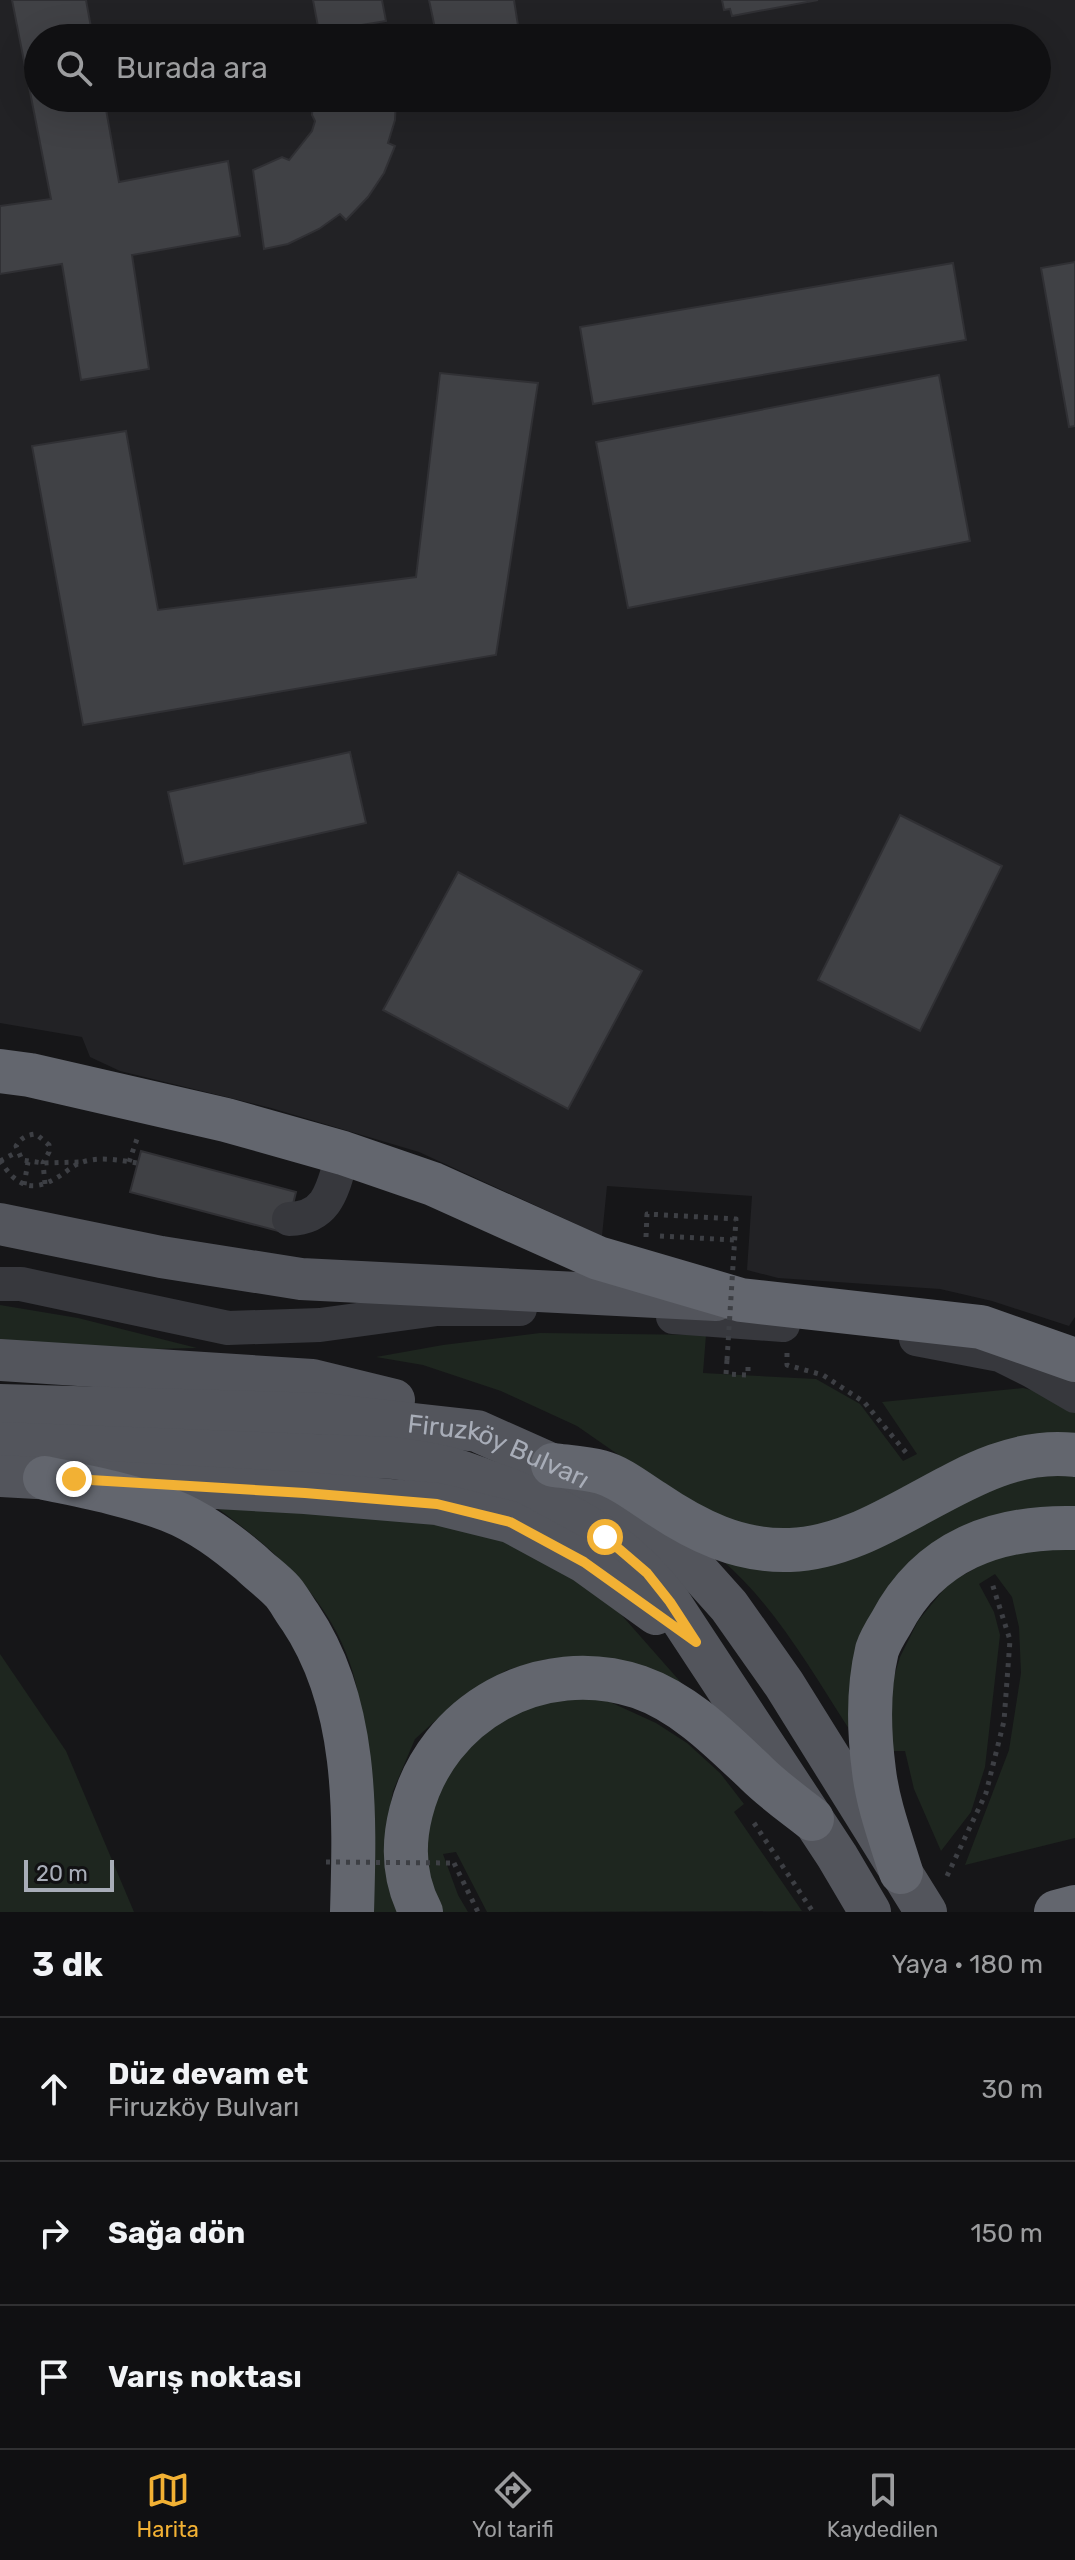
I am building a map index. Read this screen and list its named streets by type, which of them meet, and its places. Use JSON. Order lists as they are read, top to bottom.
{
  "streets": {
    "main road": ["Firuzköy Bulvarı"]
  },
  "scale_bar": "20 m",
  "page": {
    "search": "Burada ara",
    "scale": "20 m",
    "heading": ["3 dk", "Yaya · 180 m"],
    "list": [
      ["Düz devam et", "Firuzköy Bulvarı", "30 m"],
      ["Sağa dön", "150 m"],
      "Varış noktası"
    ],
    "nav": ["Harita", "Yol tarifi", "Kaydedilen"]
  }
}
